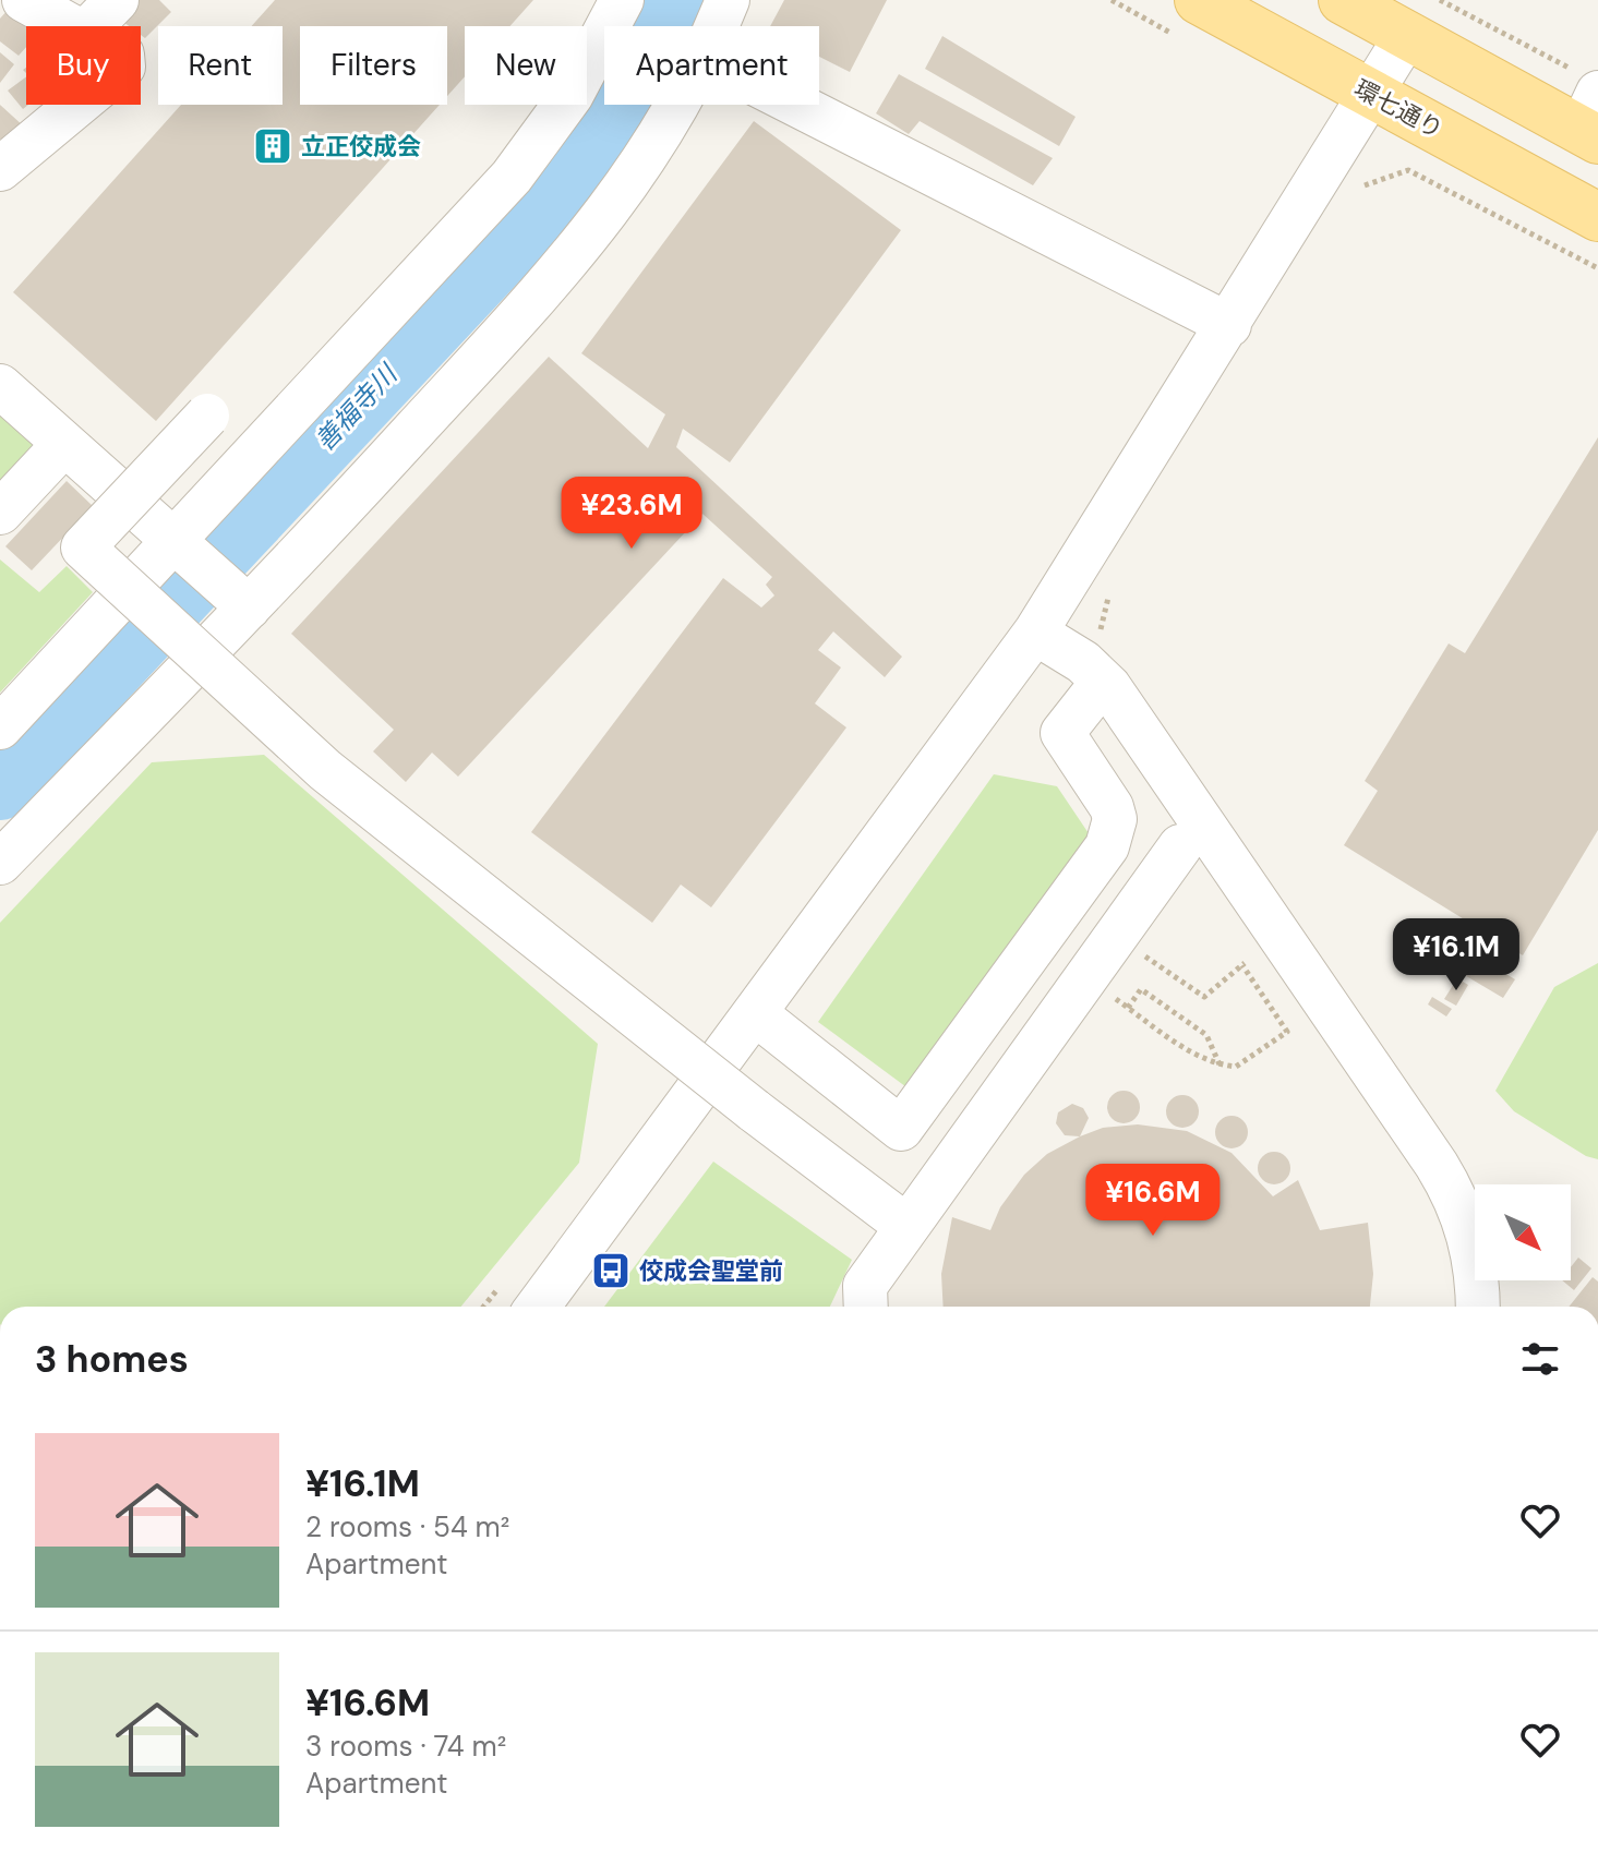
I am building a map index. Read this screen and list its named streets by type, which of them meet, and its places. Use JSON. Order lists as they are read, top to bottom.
{
  "streets": {
    "main road": ["環七通り"]
  },
  "water": ["善福寺川"],
  "places": {
    "building": ["立正佼成会"],
    "bus stop": ["佼成会聖堂前"]
  },
  "north": "bottom right",
  "page": {
    "chip": [
      "Buy",
      "Rent",
      "Filters",
      "New",
      "Apartment"
    ],
    "price": ["¥23.6M", "¥16.1M", "¥16.6M"],
    "heading": "3 homes",
    "list": [
      {
        "name": "¥16.1M",
        "note": "2 rooms · 54 m² · Apartment"
      },
      {
        "name": "¥16.6M",
        "note": "3 rooms · 74 m² · Apartment"
      }
    ]
  }
}
